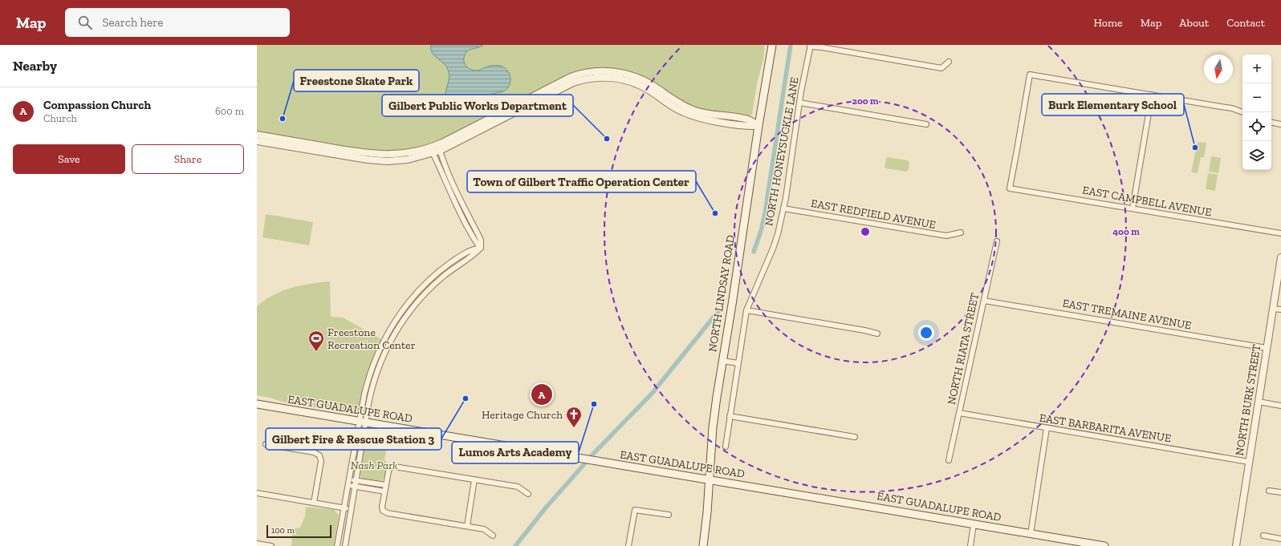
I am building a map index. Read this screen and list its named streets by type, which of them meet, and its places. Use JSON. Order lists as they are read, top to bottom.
{
  "streets": {
    "main road": ["NORTH LINDSAY ROAD", "EAST GUADALUPE ROAD"],
    "street": [
      "NORTH HONEYSUCKLE LANE",
      "EAST CAMPBELL AVENUE",
      "EAST REDFIELD AVENUE",
      "EAST TREMAINE AVENUE",
      "NORTH RIATA STREET",
      "NORTH BURK STREET",
      "EAST BARBARITA AVENUE"
    ]
  },
  "crossings": [
    ["NORTH HONEYSUCKLE LANE", "EAST REDFIELD AVENUE"],
    ["NORTH LINDSAY ROAD", "EAST GUADALUPE ROAD"],
    ["EAST TREMAINE AVENUE", "NORTH RIATA STREET"],
    ["EAST TREMAINE AVENUE", "NORTH BURK STREET"],
    ["NORTH RIATA STREET", "EAST BARBARITA AVENUE"],
    ["NORTH BURK STREET", "EAST BARBARITA AVENUE"]
  ],
  "parks": ["Nash Park"],
  "places": {
    "other": [
      "Freestone Skate Park",
      "Gilbert Public Works Department",
      "Burk Elementary School",
      "Town of Gilbert Traffic Operation Center",
      "Gilbert Fire & Rescue Station 3",
      "Lumos Arts Academy"
    ],
    "sports": ["Freestone Recreation Center"],
    "church": ["Heritage Church"]
  },
  "scale_bar": "100 m",
  "north": "bottom",
  "page": {
    "header": "Map",
    "search": "Search here",
    "nav": [
      "Home",
      "Map",
      "About",
      "Contact"
    ],
    "heading": "Nearby",
    "map_buttons": ["+", "−"],
    "list": [
      {
        "mark": "A",
        "name": "Compassion Church",
        "note": "Church",
        "value": "600 m"
      }
    ],
    "buttons": ["Save", "Share"],
    "pins": "A",
    "scale": "100 m"
  },
  "rings": ["200 m", "400 m"]
}
